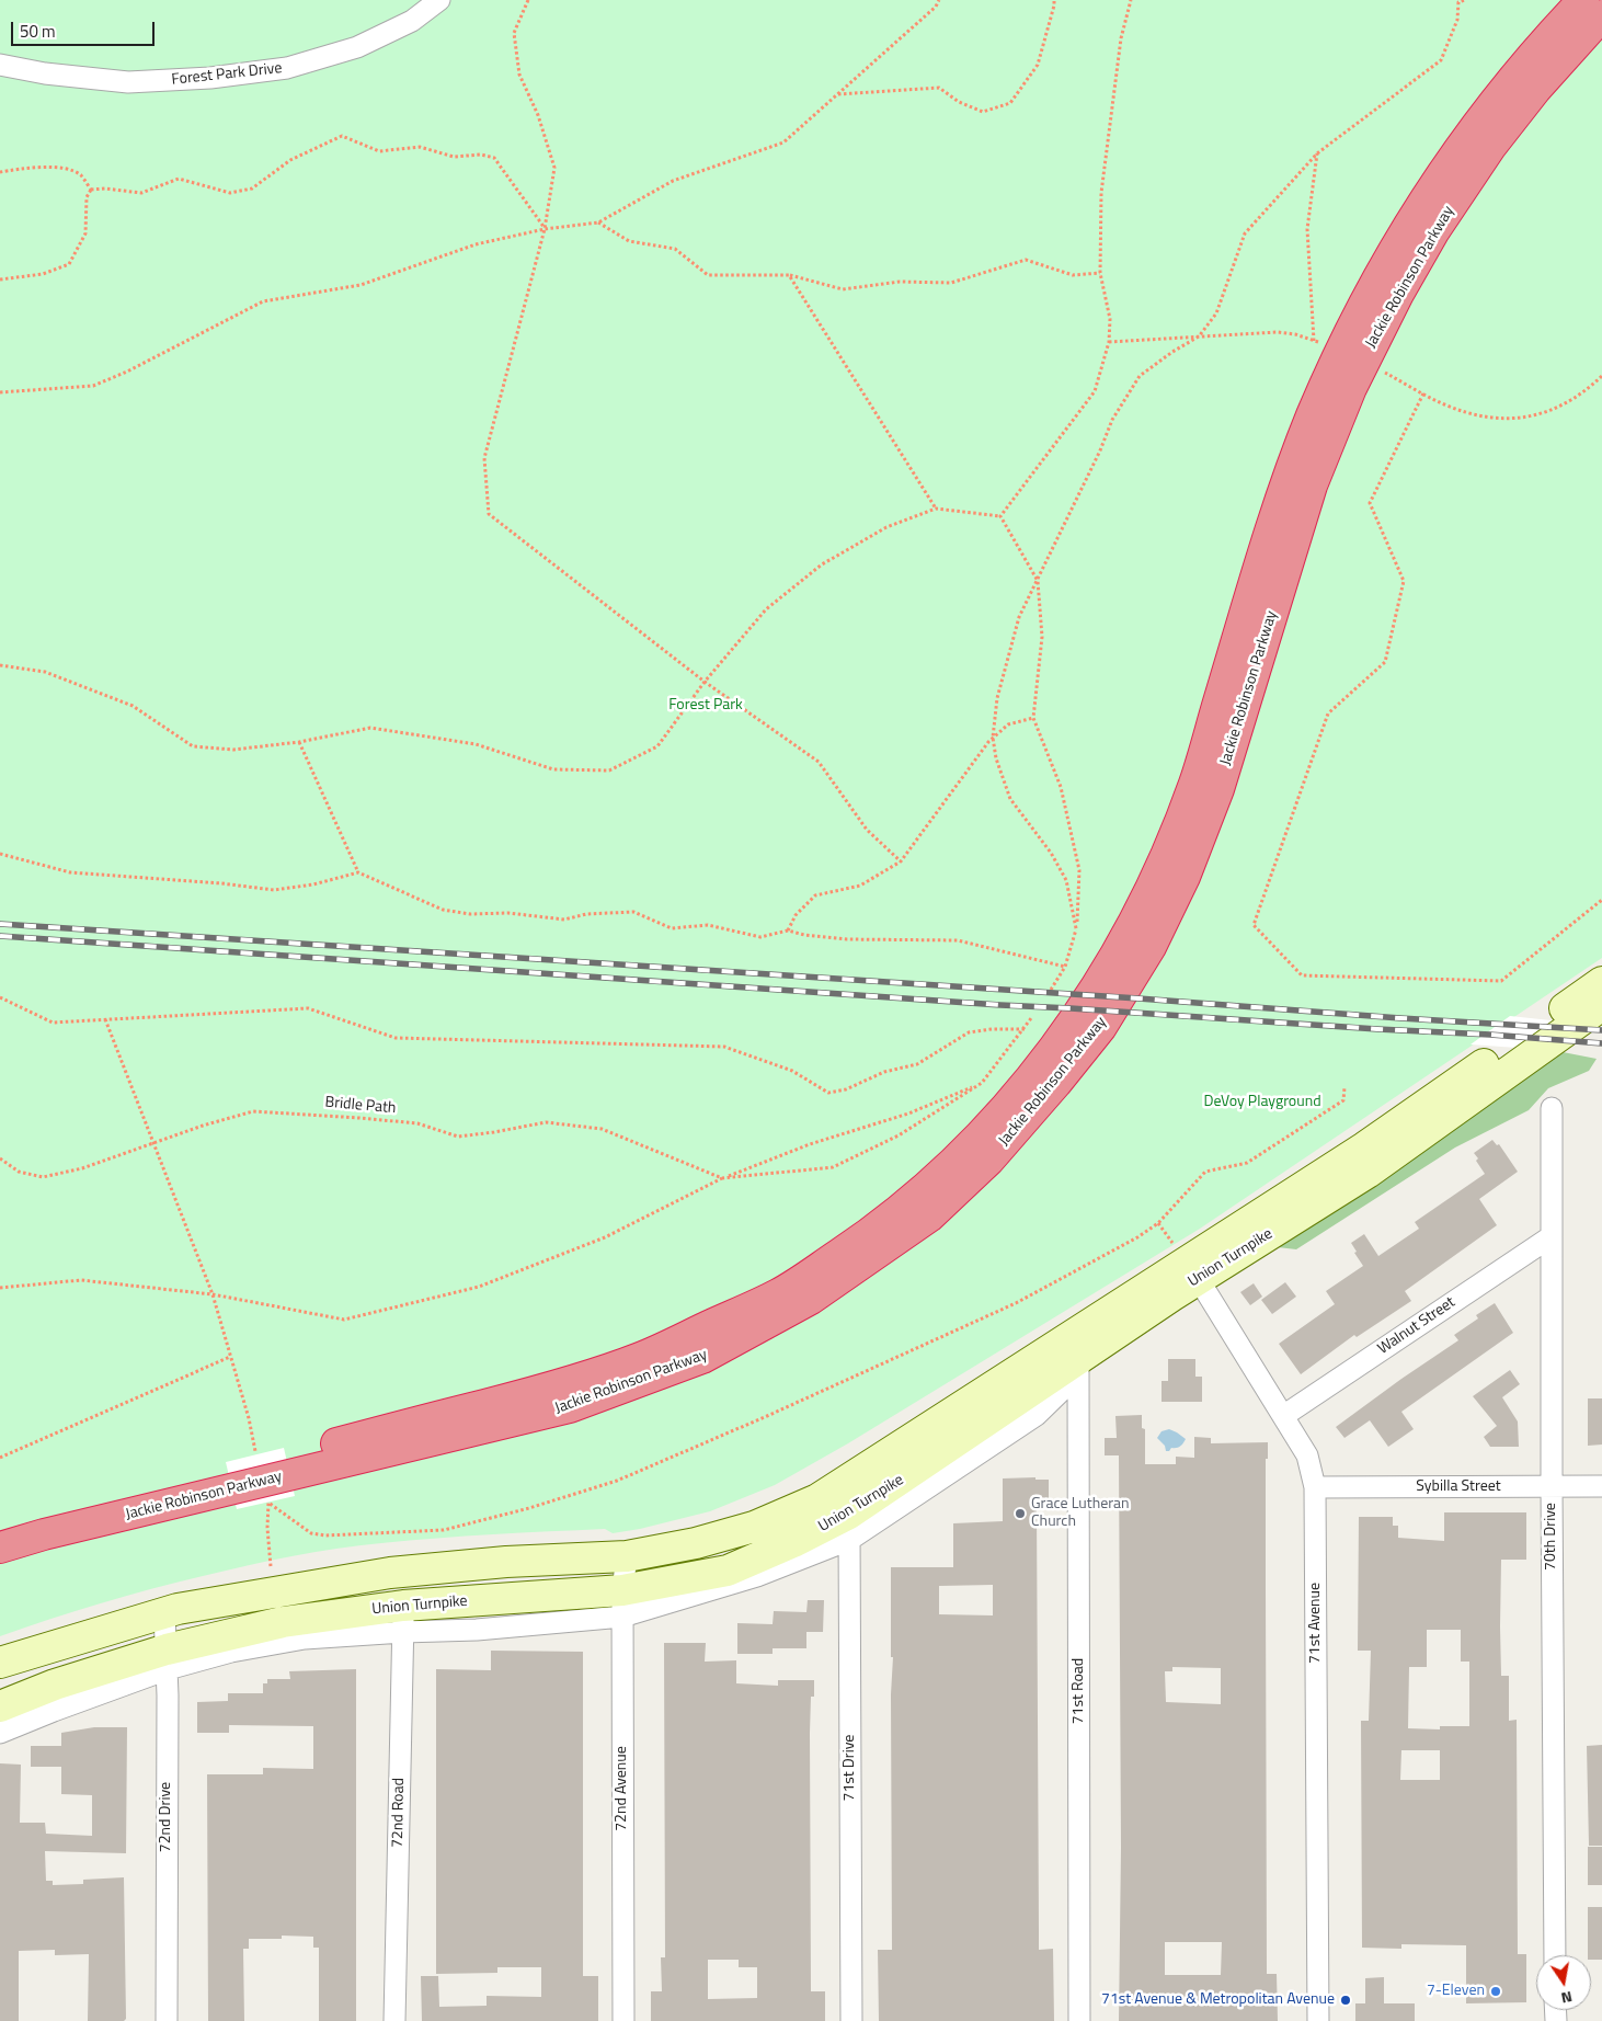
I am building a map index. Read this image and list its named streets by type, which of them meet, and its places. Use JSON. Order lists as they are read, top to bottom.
{
  "streets": {
    "highway": ["Jackie Robinson Parkway"],
    "main road": ["Union Turnpike"],
    "street": [
      "Forest Park Drive",
      "Walnut Street",
      "Sybilla Street",
      "70th Drive",
      "71st Avenue",
      "71st Road",
      "71st Drive",
      "72nd Avenue",
      "72nd Road",
      "72nd Drive"
    ],
    "path": ["Bridle Path"]
  },
  "crossings": [
    ["Union Turnpike", "71st Avenue"],
    ["Union Turnpike", "71st Road"],
    ["Union Turnpike", "71st Drive"],
    ["Union Turnpike", "72nd Avenue"],
    ["Union Turnpike", "72nd Road"],
    ["Union Turnpike", "72nd Drive"],
    ["Walnut Street", "70th Drive"],
    ["Walnut Street", "71st Avenue"],
    ["Sybilla Street", "70th Drive"],
    ["Sybilla Street", "71st Avenue"]
  ],
  "parks": ["Forest Park", "DeVoy Playground"],
  "places": ["Grace Lutheran Church", "7-Eleven", "71st Avenue & Metropolitan Avenue"],
  "scale_bar": "50 m",
  "north": "bottom"
}
